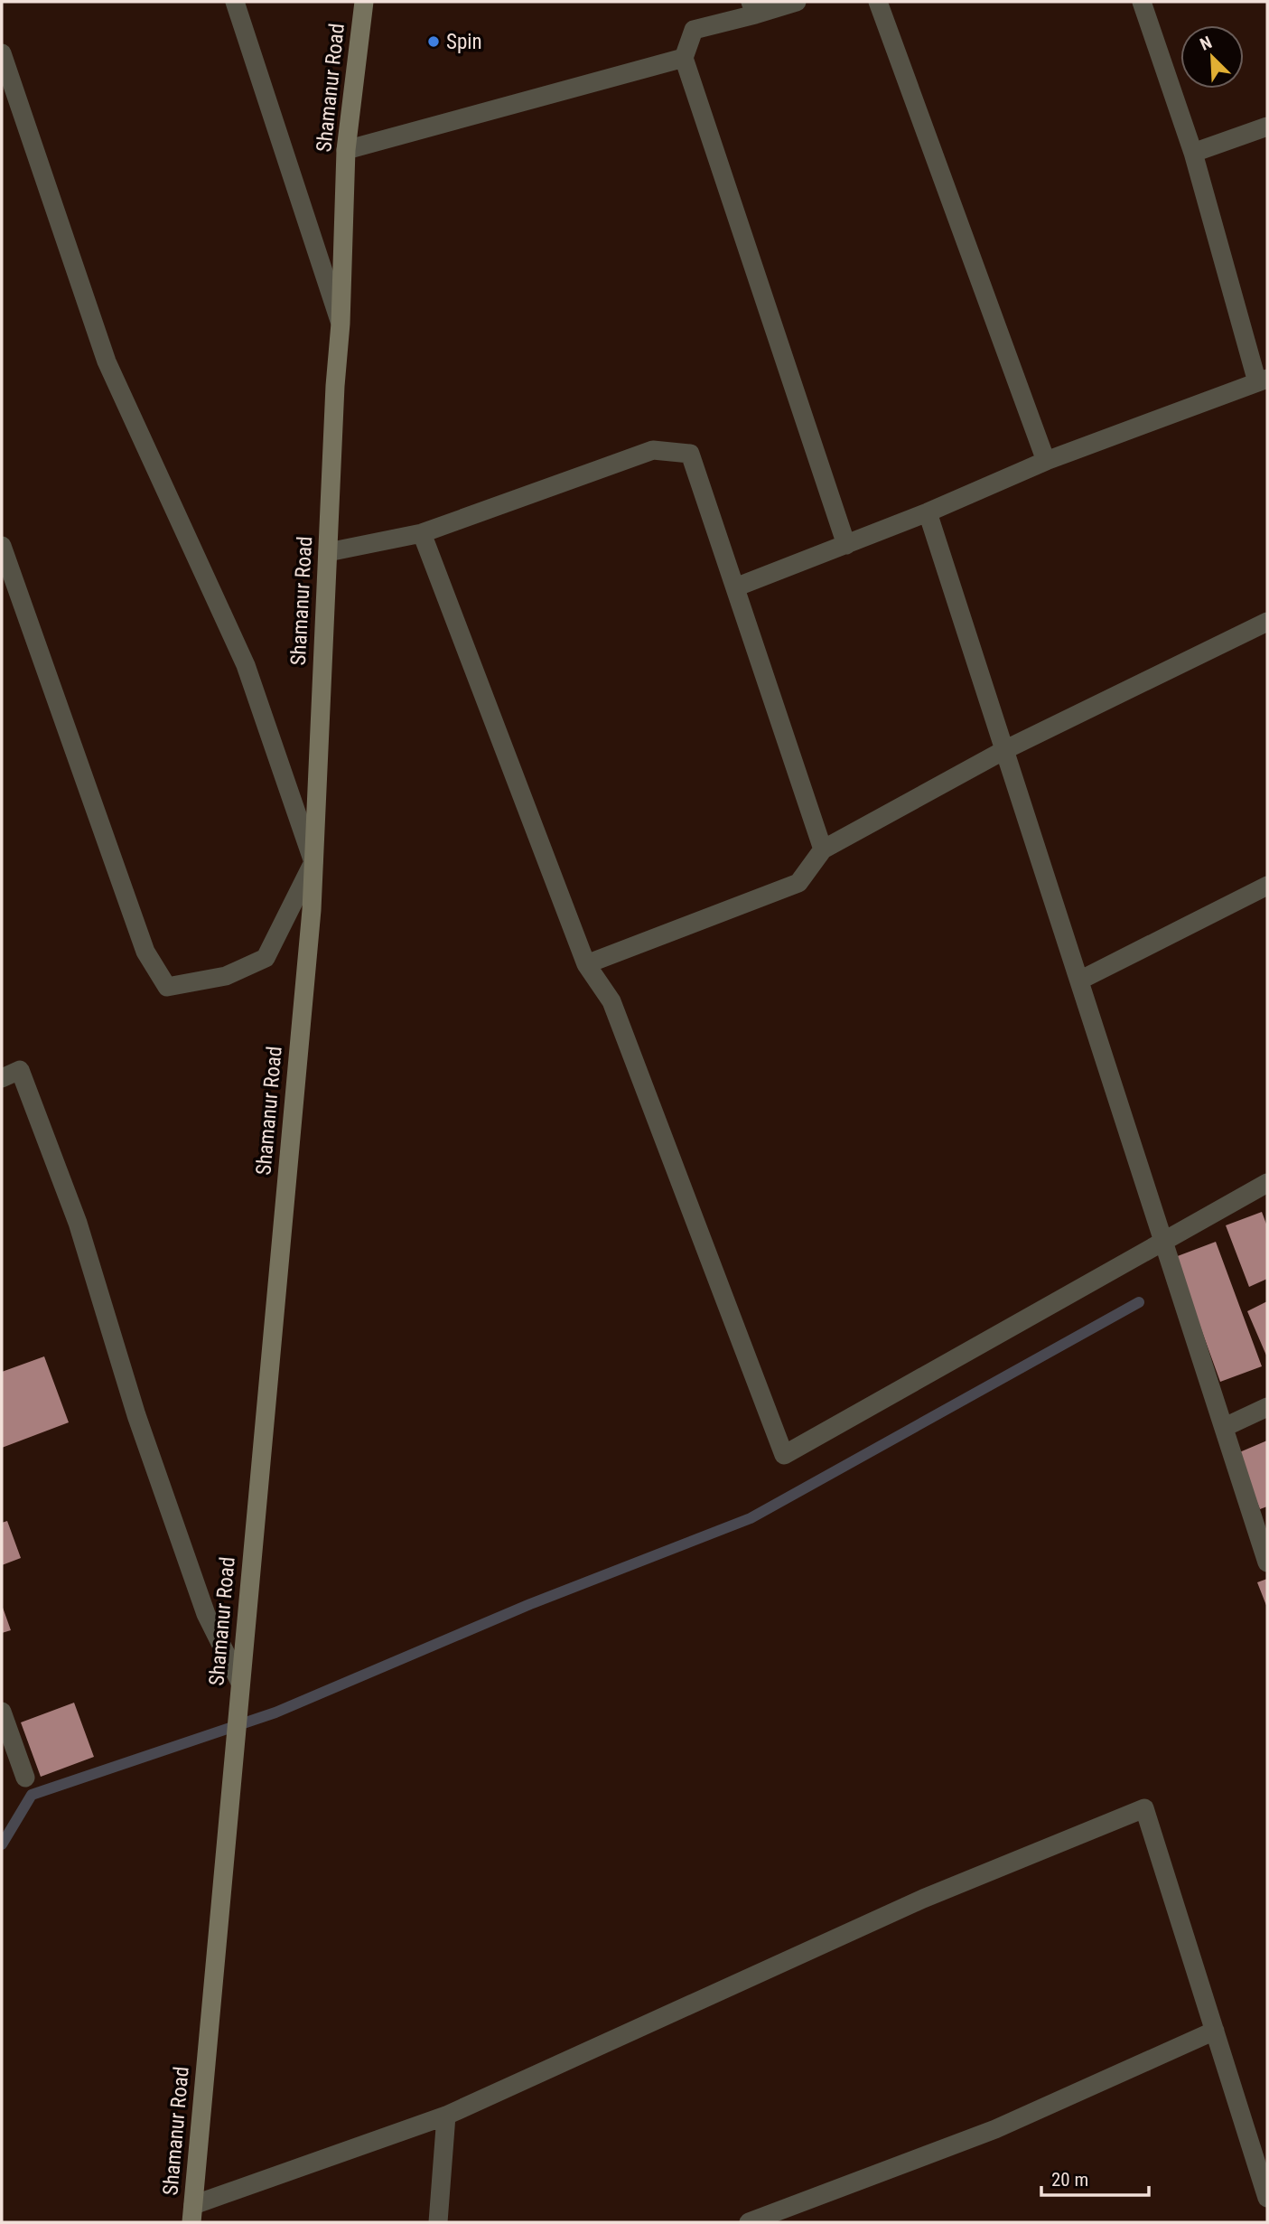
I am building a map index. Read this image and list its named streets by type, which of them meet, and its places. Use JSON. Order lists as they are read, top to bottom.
{
  "streets": {
    "main road": ["Shamanur Road"]
  },
  "places": ["Spin"],
  "scale_bar": "20 m",
  "north": "top left"
}
